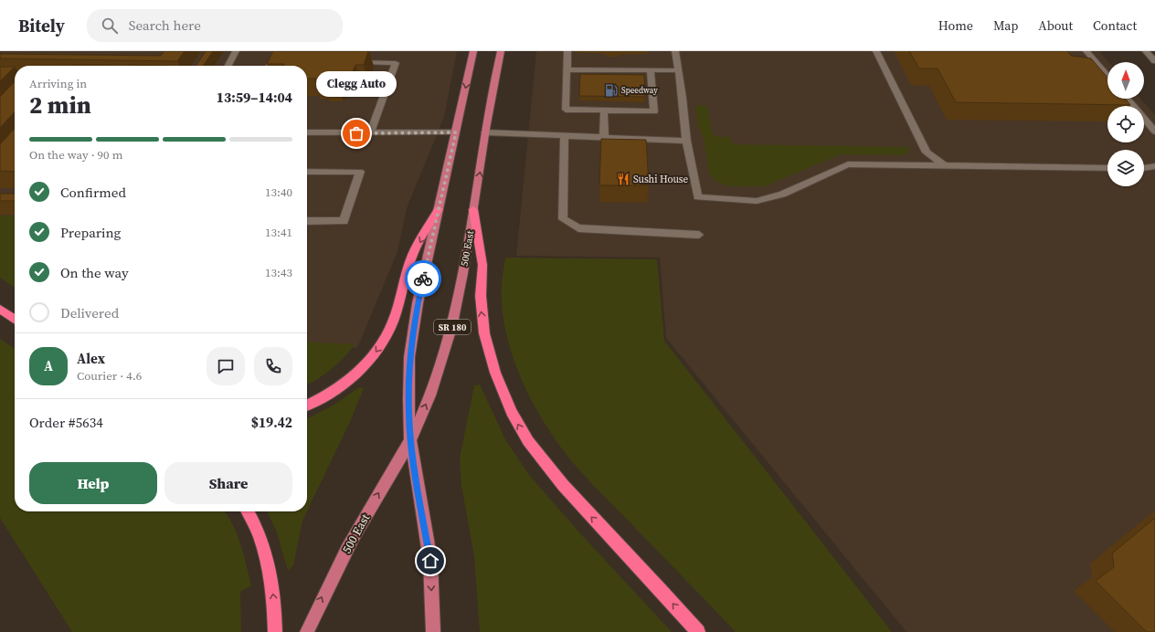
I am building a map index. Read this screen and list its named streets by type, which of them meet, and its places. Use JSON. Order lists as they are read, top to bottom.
{
  "streets": {
    "main road": ["500 East", "SR 180"]
  },
  "places": {
    "fuel station": ["Speedway"],
    "other": ["Clegg Auto"],
    "restaurant": ["Sushi House"]
  },
  "north": "top",
  "page": {
    "header": "Bitely",
    "search": "Search here",
    "nav": [
      "Home",
      "Map",
      "About",
      "Contact"
    ],
    "heading": ["2 min", "Arriving in", "13:59–14:04"],
    "panel": [
      "Alex",
      "Courier · 4.6",
      "Order #5634",
      "$19.42"
    ],
    "bubble": "Clegg Auto",
    "bar": "On the way · 90 m",
    "list": [
      ["Confirmed", "13:40"],
      ["Preparing", "13:41"],
      ["On the way", "13:43"],
      "Delivered"
    ],
    "round": "A",
    "buttons": ["Help", "Share"]
  }
}
